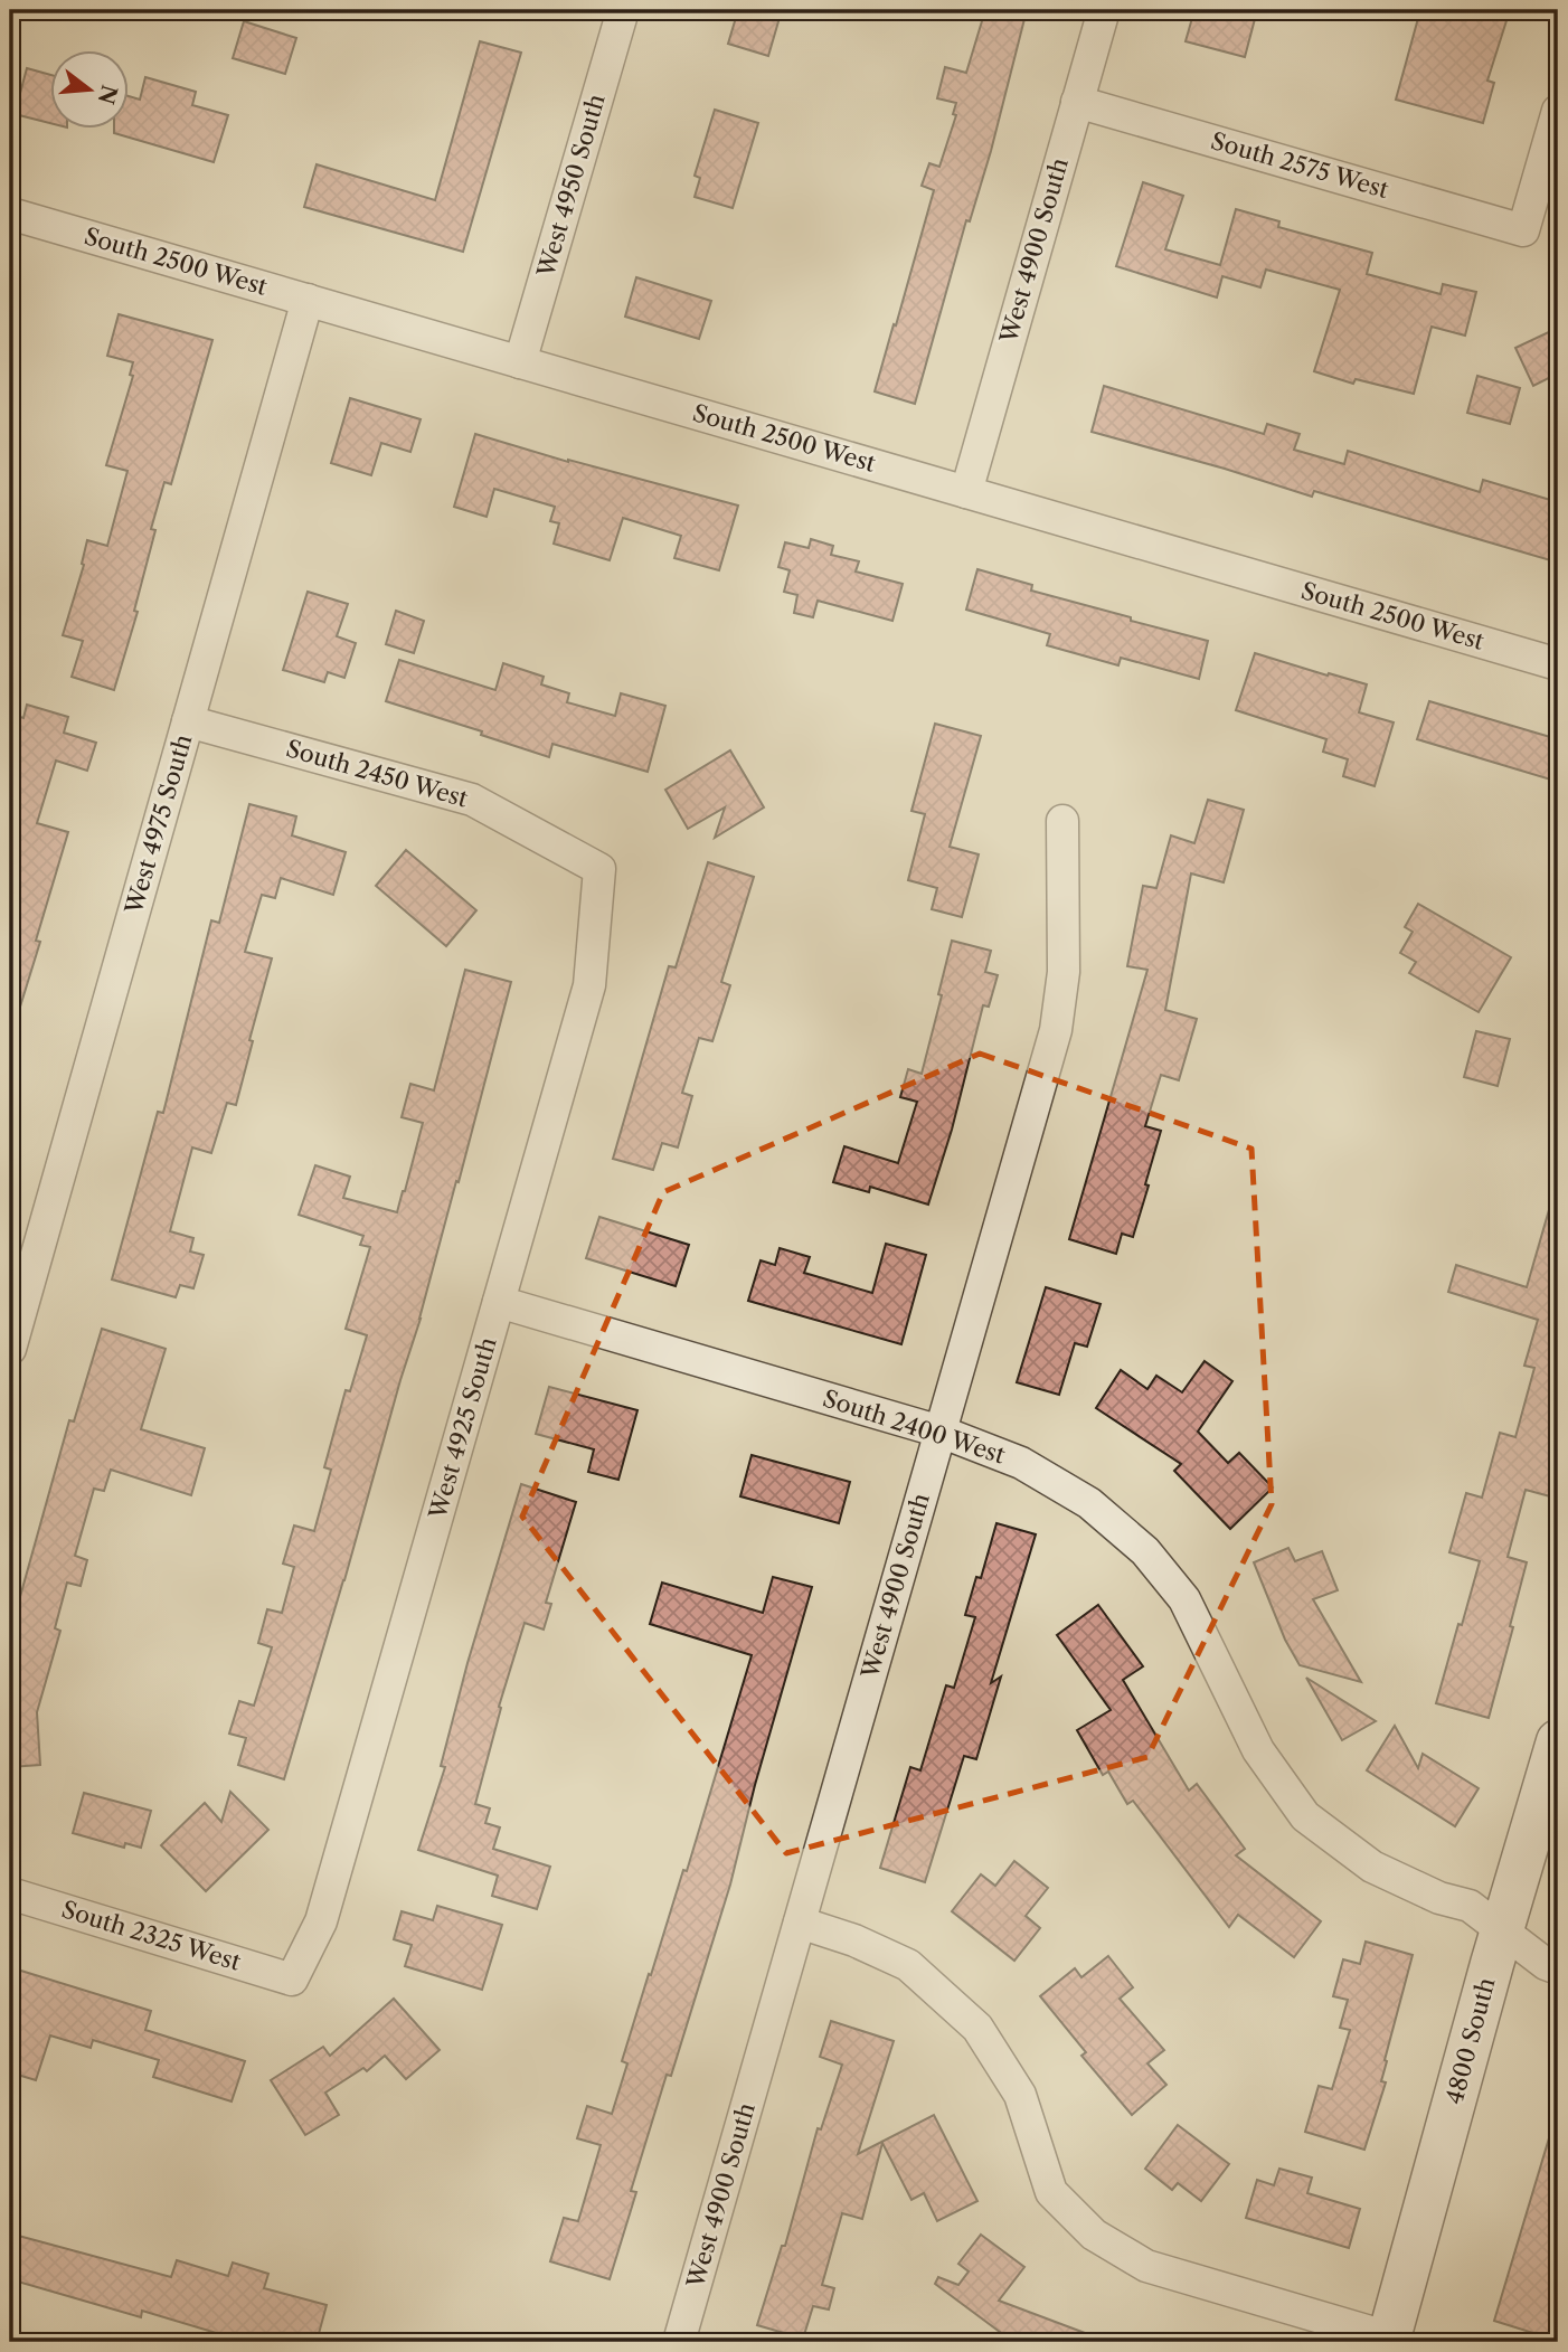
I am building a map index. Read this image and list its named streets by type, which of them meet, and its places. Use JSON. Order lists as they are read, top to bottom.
{
  "streets": {
    "main road": ["4800 South"],
    "street": [
      "South 2575 West",
      "West 4950 South",
      "West 4900 South",
      "South 2500 West",
      "South 2450 West",
      "West 4975 South",
      "South 2400 West",
      "West 4925 South",
      "South 2325 West"
    ]
  },
  "crossings": [
    ["South 2575 West", "West 4900 South"],
    ["West 4950 South", "South 2500 West"],
    ["West 4900 South", "South 2500 West"],
    ["West 4900 South", "South 2400 West"],
    ["South 2500 West", "West 4975 South"],
    ["South 2450 West", "West 4975 South"],
    ["South 2450 West", "West 4925 South"],
    ["South 2400 West", "West 4925 South"],
    ["South 2400 West", "4800 South"],
    ["West 4925 South", "South 2325 West"]
  ],
  "north": "right"
}
